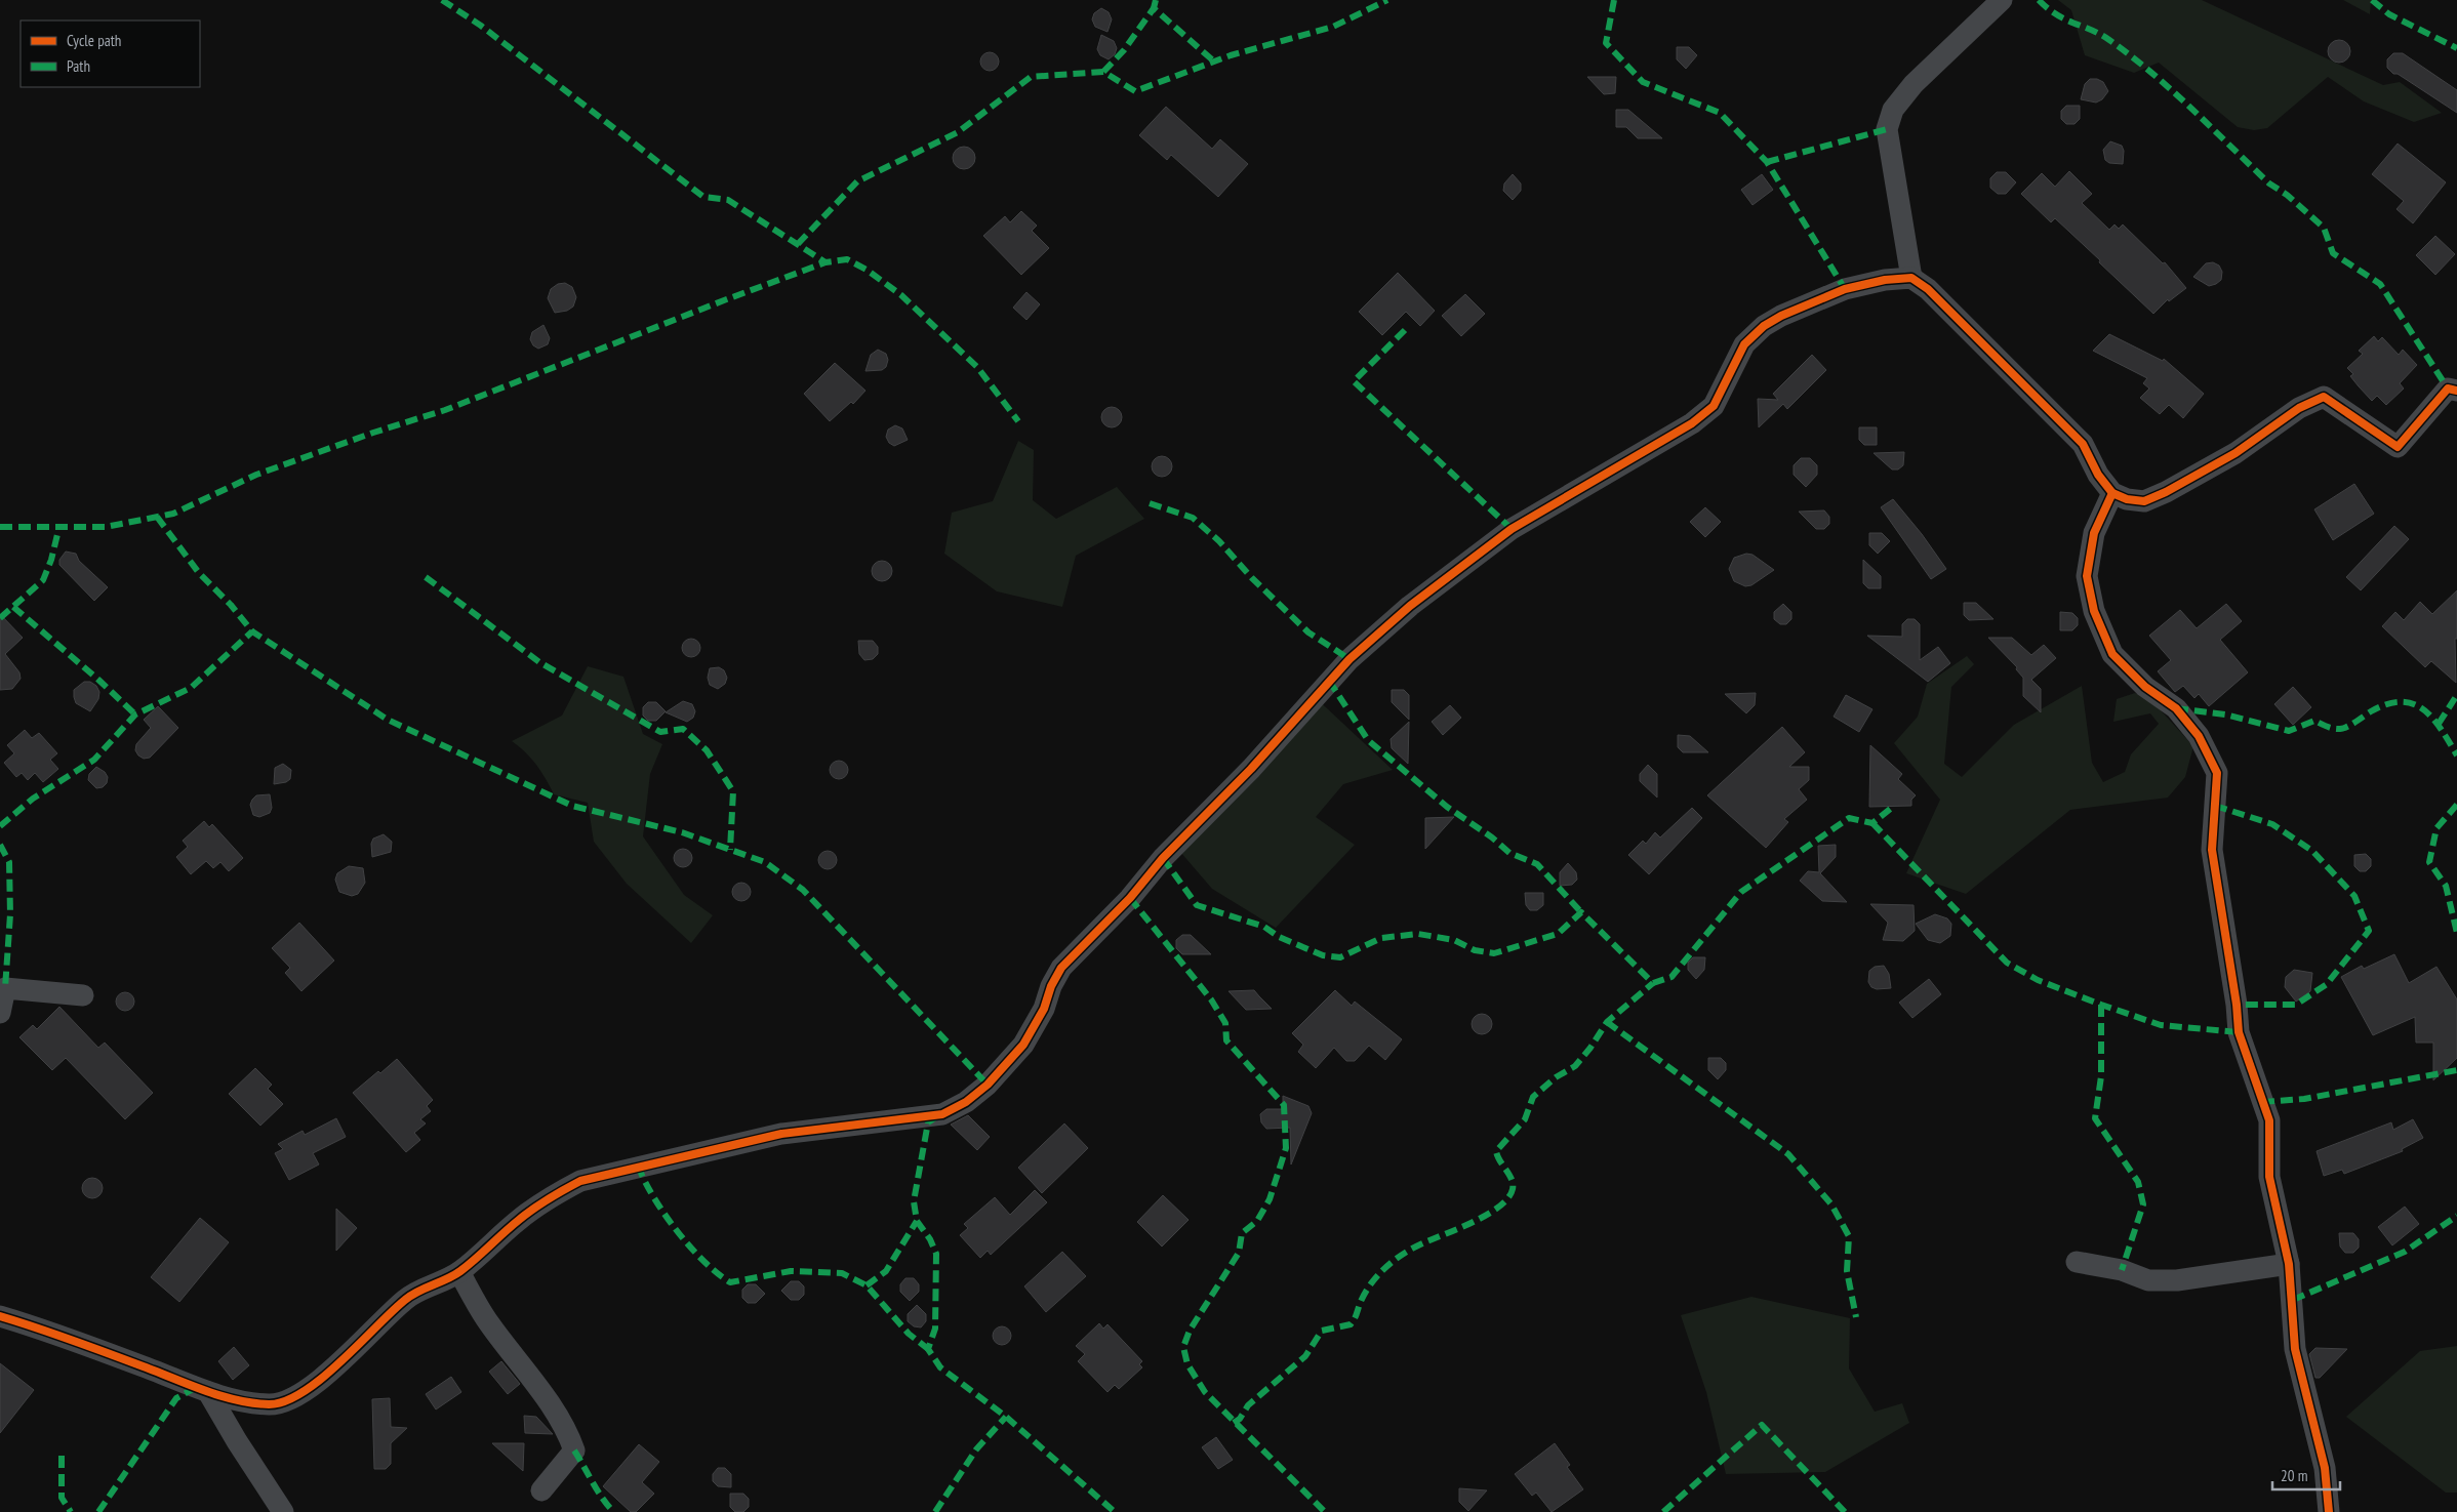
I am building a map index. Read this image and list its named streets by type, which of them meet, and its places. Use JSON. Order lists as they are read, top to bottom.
{
  "legend": ["Cycle path", "Path"],
  "scale_bar": "20 m"
}
